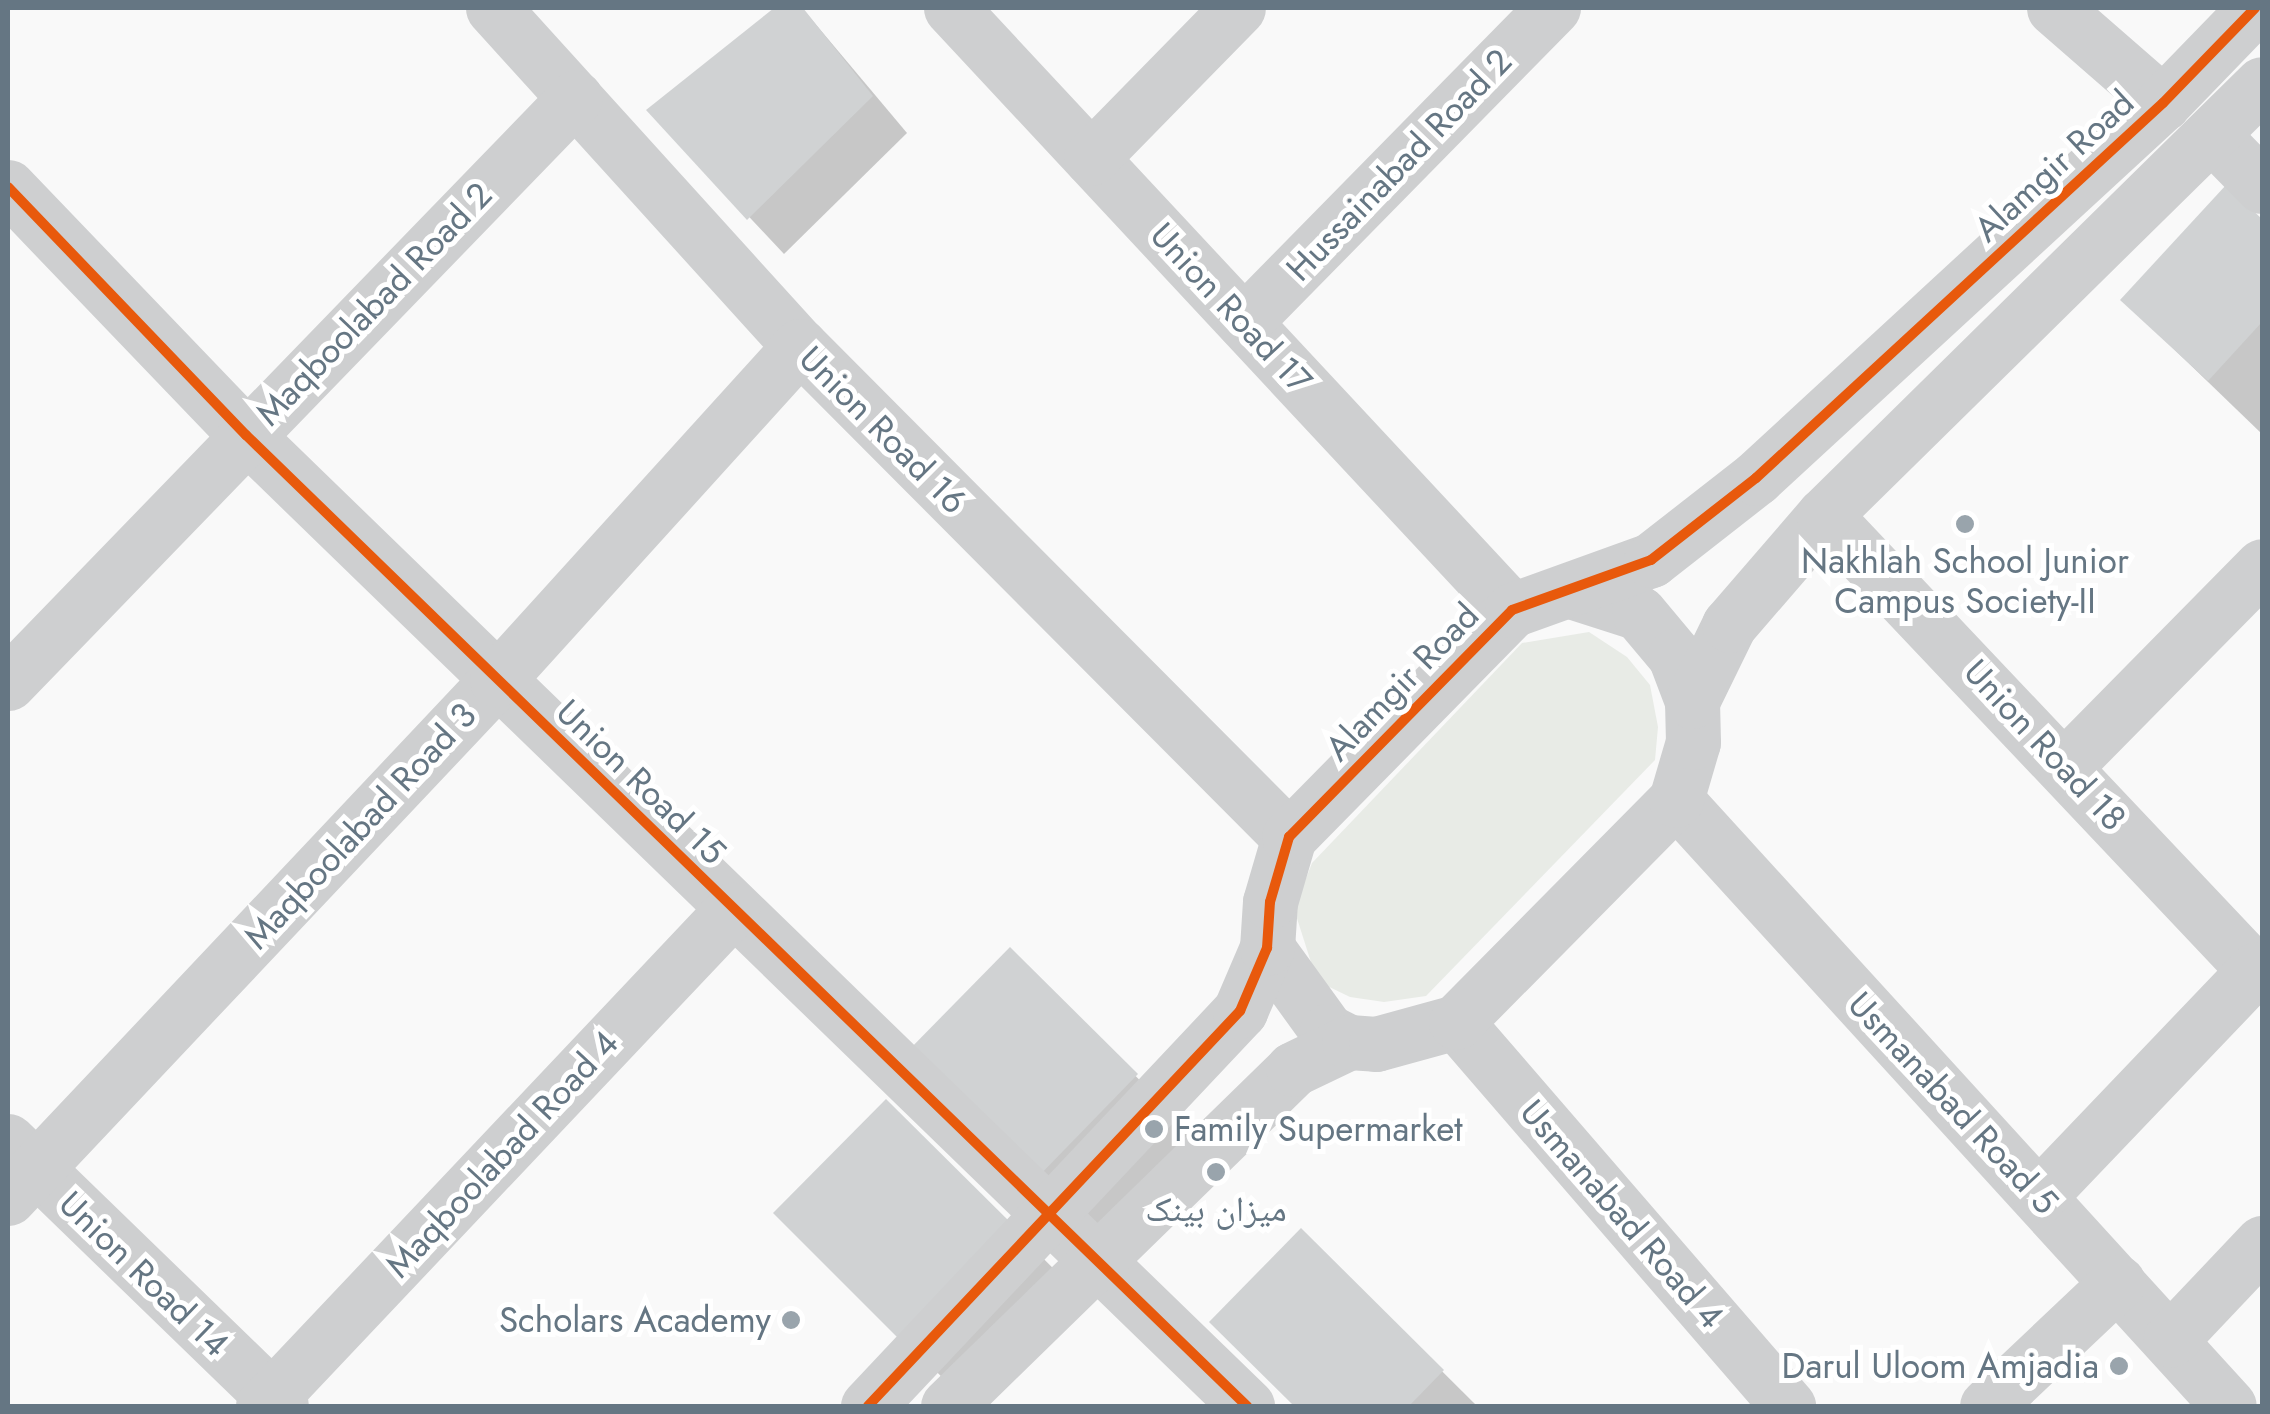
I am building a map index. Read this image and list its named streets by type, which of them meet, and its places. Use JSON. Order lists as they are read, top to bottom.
{
  "streets": {
    "street": [
      "Hussainabad Road 2",
      "Alamgir Road",
      "Maqboolabad Road 2",
      "Union Road 17",
      "Union Road 16",
      "Union Road 18",
      "Union Road 15",
      "Maqboolabad Road 3",
      "Usmanabad Road 5",
      "Maqboolabad Road 4",
      "Usmanabad Road 4",
      "Union Road 14"
    ]
  },
  "crossings": [
    ["Hussainabad Road 2", "Union Road 17"],
    ["Alamgir Road", "Union Road 17"],
    ["Alamgir Road", "Union Road 16"],
    ["Alamgir Road", "Union Road 15"],
    ["Maqboolabad Road 2", "Union Road 16"],
    ["Maqboolabad Road 2", "Union Road 15"],
    ["Union Road 16", "Maqboolabad Road 3"],
    ["Union Road 15", "Maqboolabad Road 3"],
    ["Union Road 15", "Maqboolabad Road 4"],
    ["Maqboolabad Road 3", "Union Road 14"],
    ["Maqboolabad Road 4", "Union Road 14"]
  ],
  "places": [
    "Nakhlah School Junior Campus Society-II",
    "Family Supermarket",
    "میزان بینک",
    "Scholars Academy",
    "Darul Uloom Amjadia"
  ]
}
